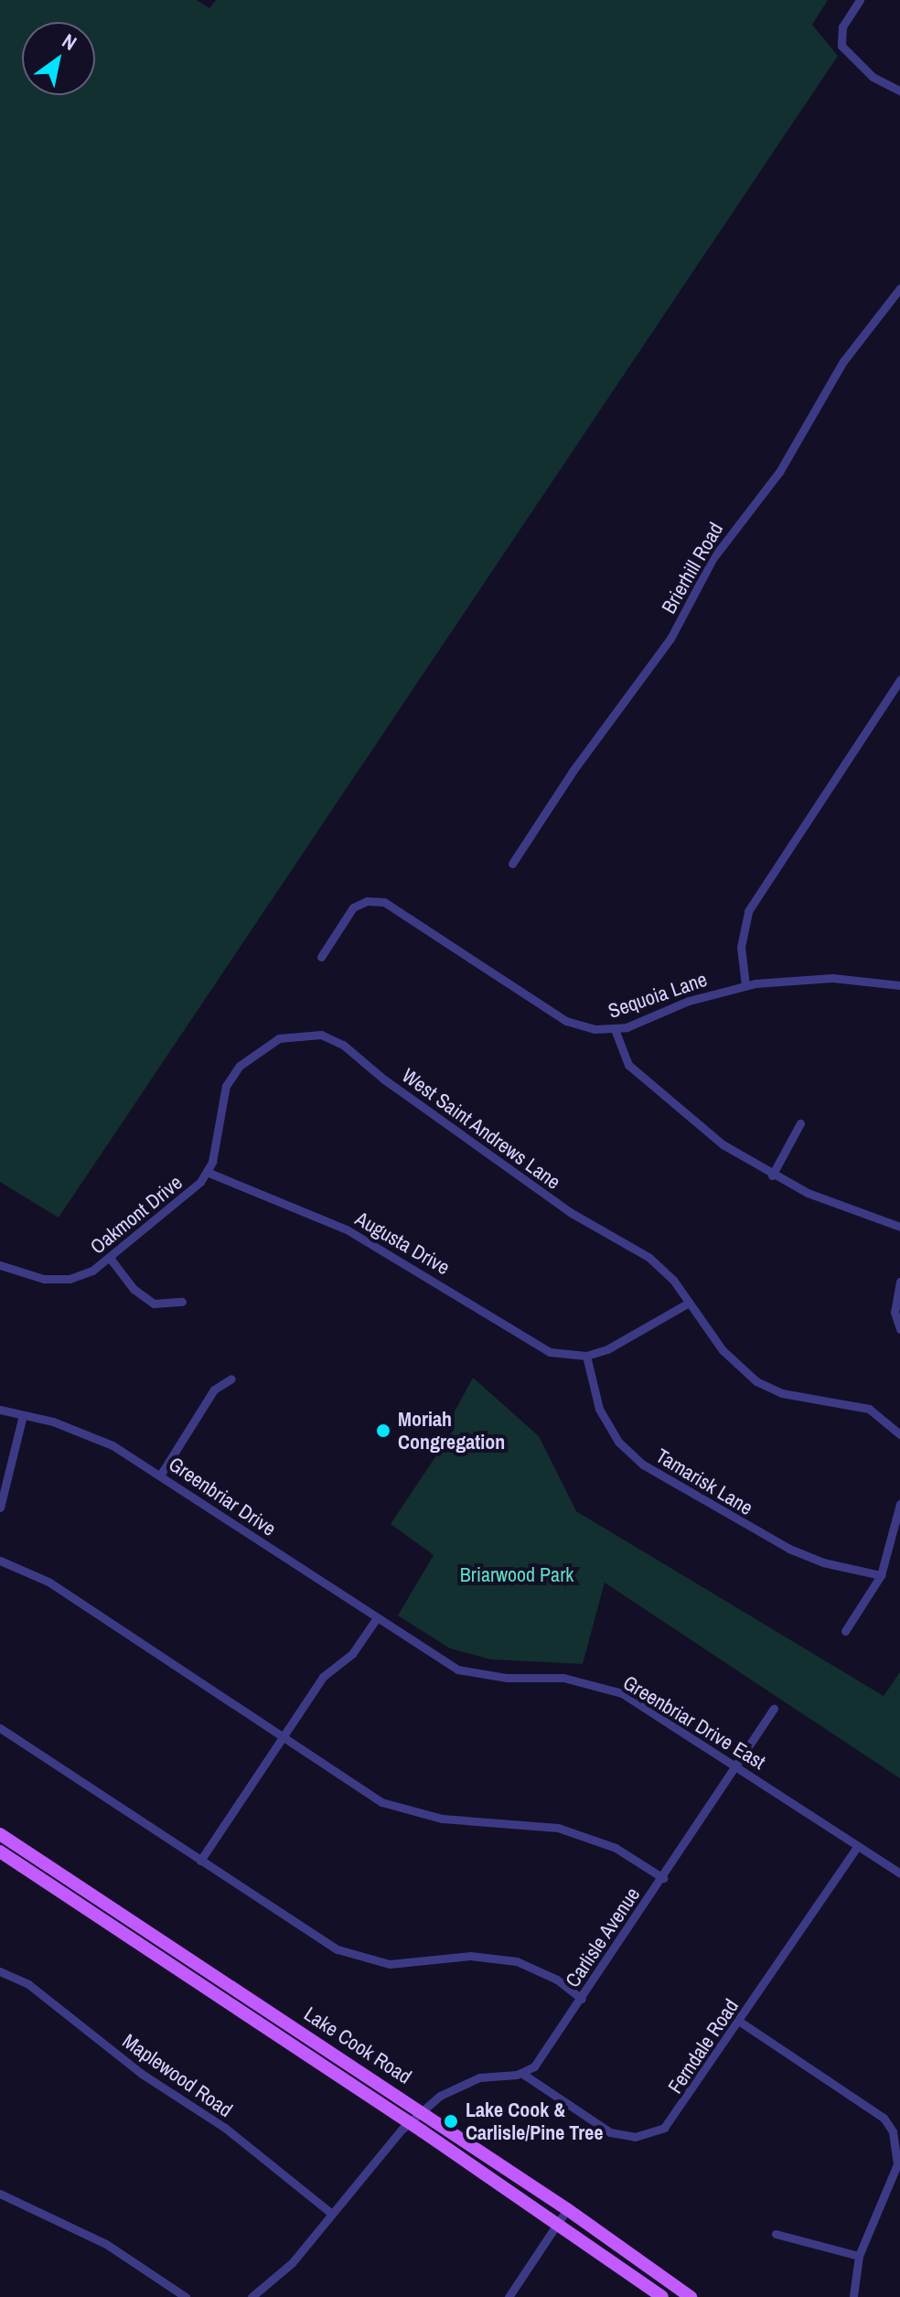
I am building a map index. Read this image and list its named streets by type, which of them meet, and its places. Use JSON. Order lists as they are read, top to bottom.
{
  "streets": {
    "main road": ["Lake Cook Road"],
    "street": [
      "Brierhill Road",
      "Sequoia Lane",
      "West Saint Andrews Lane",
      "Oakmont Drive",
      "Augusta Drive",
      "Tamarisk Lane",
      "Greenbriar Drive",
      "Greenbriar Drive East",
      "Carlisle Avenue",
      "Ferndale Road",
      "Maplewood Road"
    ]
  },
  "crossings": [
    ["West Saint Andrews Lane", "Oakmont Drive"],
    ["Oakmont Drive", "Augusta Drive"],
    ["Augusta Drive", "Tamarisk Lane"],
    ["Greenbriar Drive", "Greenbriar Drive East"],
    ["Greenbriar Drive East", "Carlisle Avenue"],
    ["Greenbriar Drive East", "Ferndale Road"],
    ["Carlisle Avenue", "Ferndale Road"]
  ],
  "parks": ["Briarwood Park"],
  "places": ["Moriah Congregation", "Lake Cook & Carlisle/Pine Tree"],
  "north": "top right"
}
